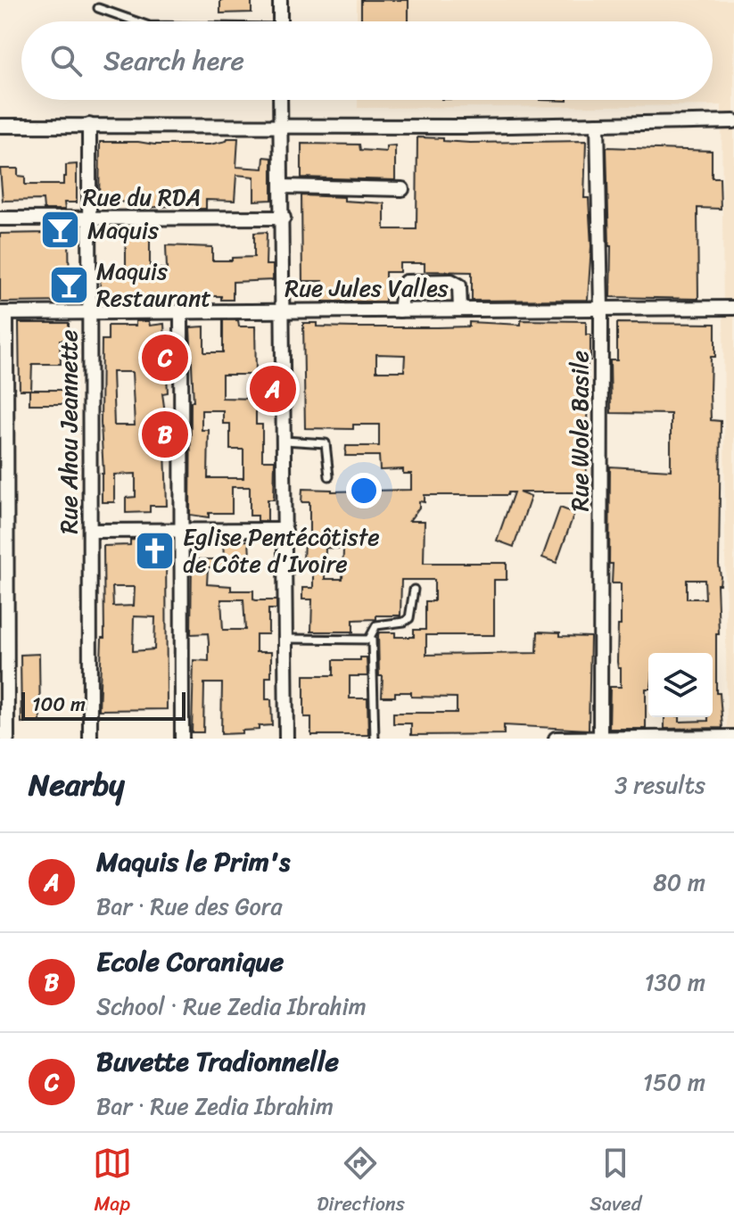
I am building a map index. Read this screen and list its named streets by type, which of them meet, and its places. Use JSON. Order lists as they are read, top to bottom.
{
  "streets": {
    "street": [
      "Rue du RDA",
      "Rue Jules Valles",
      "Rue Wole Basile",
      "Rue Ahou Jeannette"
    ]
  },
  "crossings": [
    ["Rue du RDA", "Rue Ahou Jeannette"],
    ["Rue Jules Valles", "Rue Wole Basile"],
    ["Rue Jules Valles", "Rue Ahou Jeannette"]
  ],
  "places": {
    "bar": ["Maquis", "Maquis Restaurant"],
    "church": ["Eglise Pentécôtiste de Côte d'Ivoire"]
  },
  "scale_bar": "100 m",
  "page": {
    "search": "Search here",
    "pins": ["C", "A", "B"],
    "scale": "100 m",
    "heading": ["Nearby", "3 results"],
    "list": [
      {
        "mark": "A",
        "name": "Maquis le Prim's",
        "note": "Bar · Rue des Gora",
        "value": "80 m"
      },
      {
        "mark": "B",
        "name": "Ecole Coranique",
        "note": "School · Rue Zedia Ibrahim",
        "value": "130 m"
      },
      {
        "mark": "C",
        "name": "Buvette Tradionnelle",
        "note": "Bar · Rue Zedia Ibrahim",
        "value": "150 m"
      }
    ],
    "nav": ["Map", "Directions", "Saved"]
  }
}
